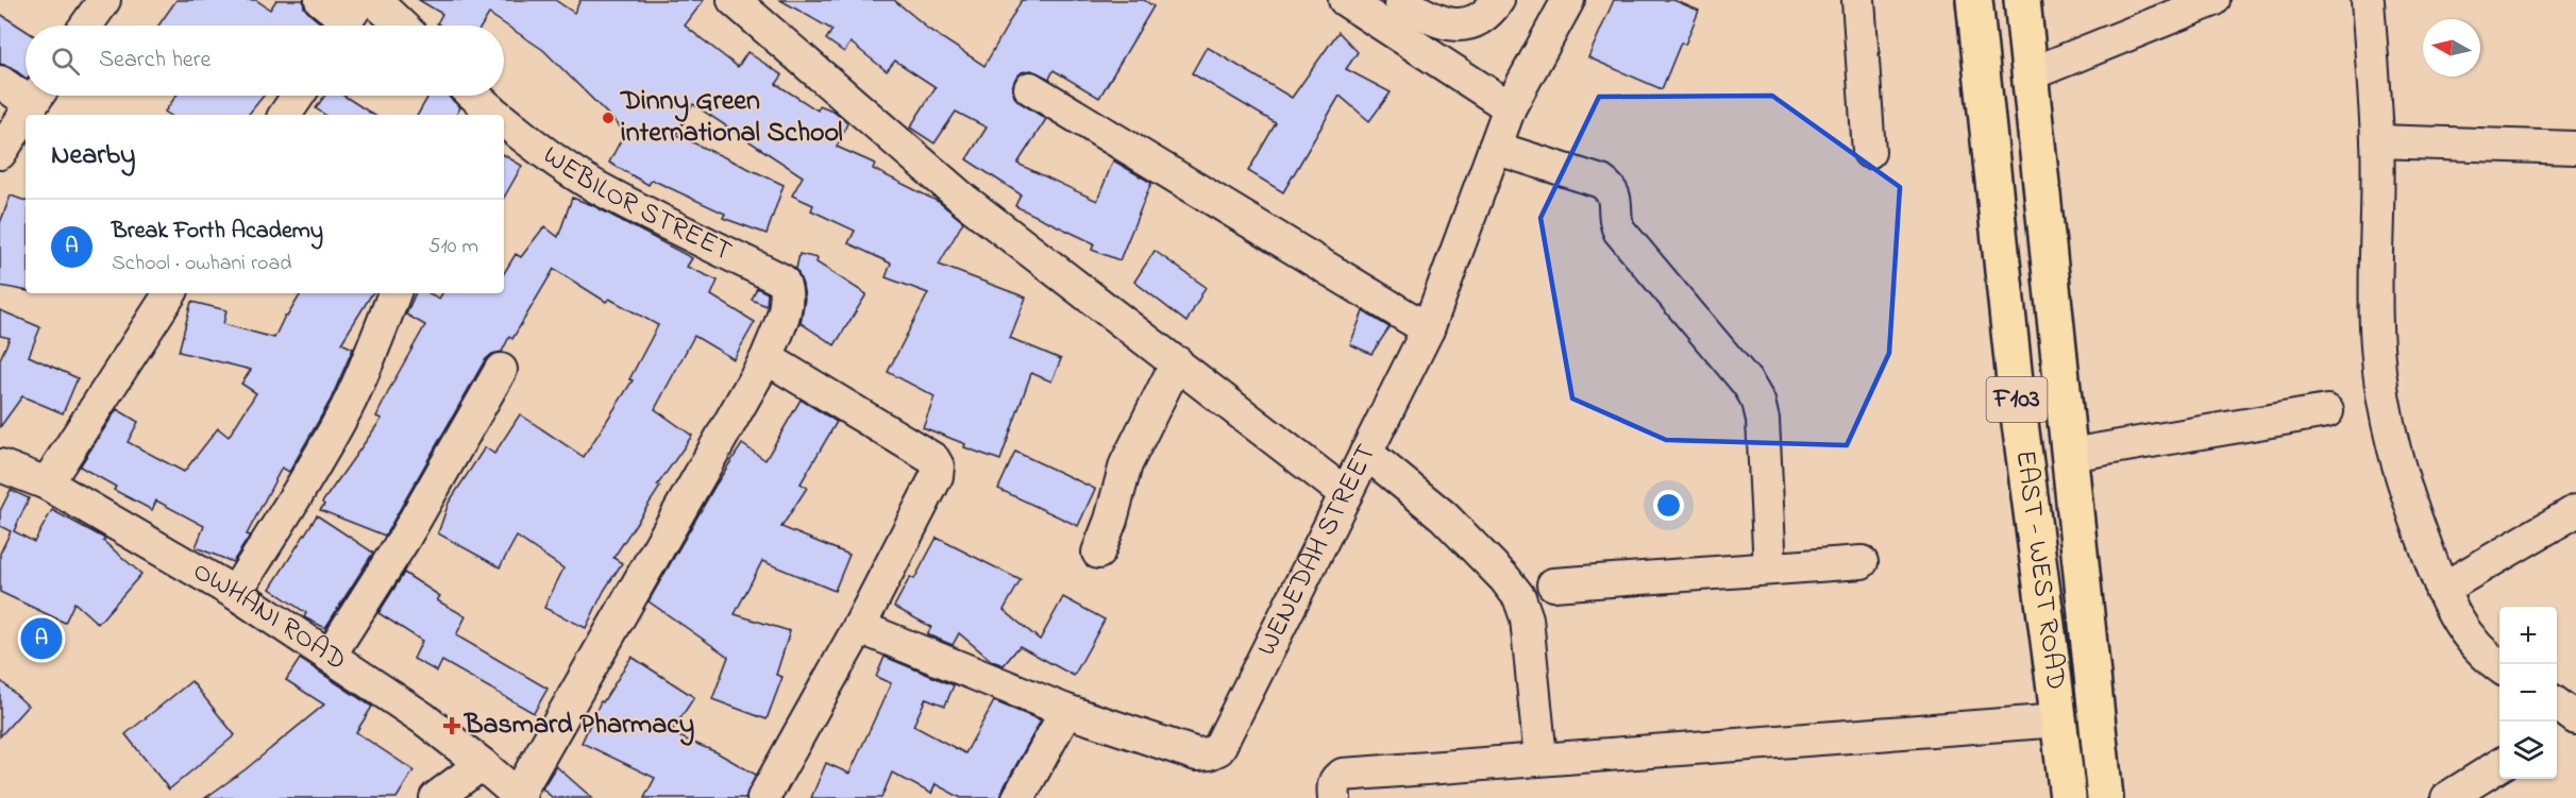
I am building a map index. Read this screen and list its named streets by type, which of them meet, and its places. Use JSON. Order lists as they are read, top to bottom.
{
  "streets": {
    "main road": ["F103", "EAST - WEST ROAD"],
    "street": ["WEBILOR STREET", "WENEDAH STREET", "OWHANI ROAD"]
  },
  "places": {
    "other": ["Dinny Green international School"],
    "health": ["Basmard Pharmacy"]
  },
  "north": "left",
  "page": {
    "search": "Search here",
    "heading": "Nearby",
    "list": [
      {
        "mark": "A",
        "name": "Break Forth Academy",
        "note": "School · owhani road",
        "value": "510 m"
      }
    ],
    "map_buttons": ["+", "−"],
    "pins": "A"
  }
}
